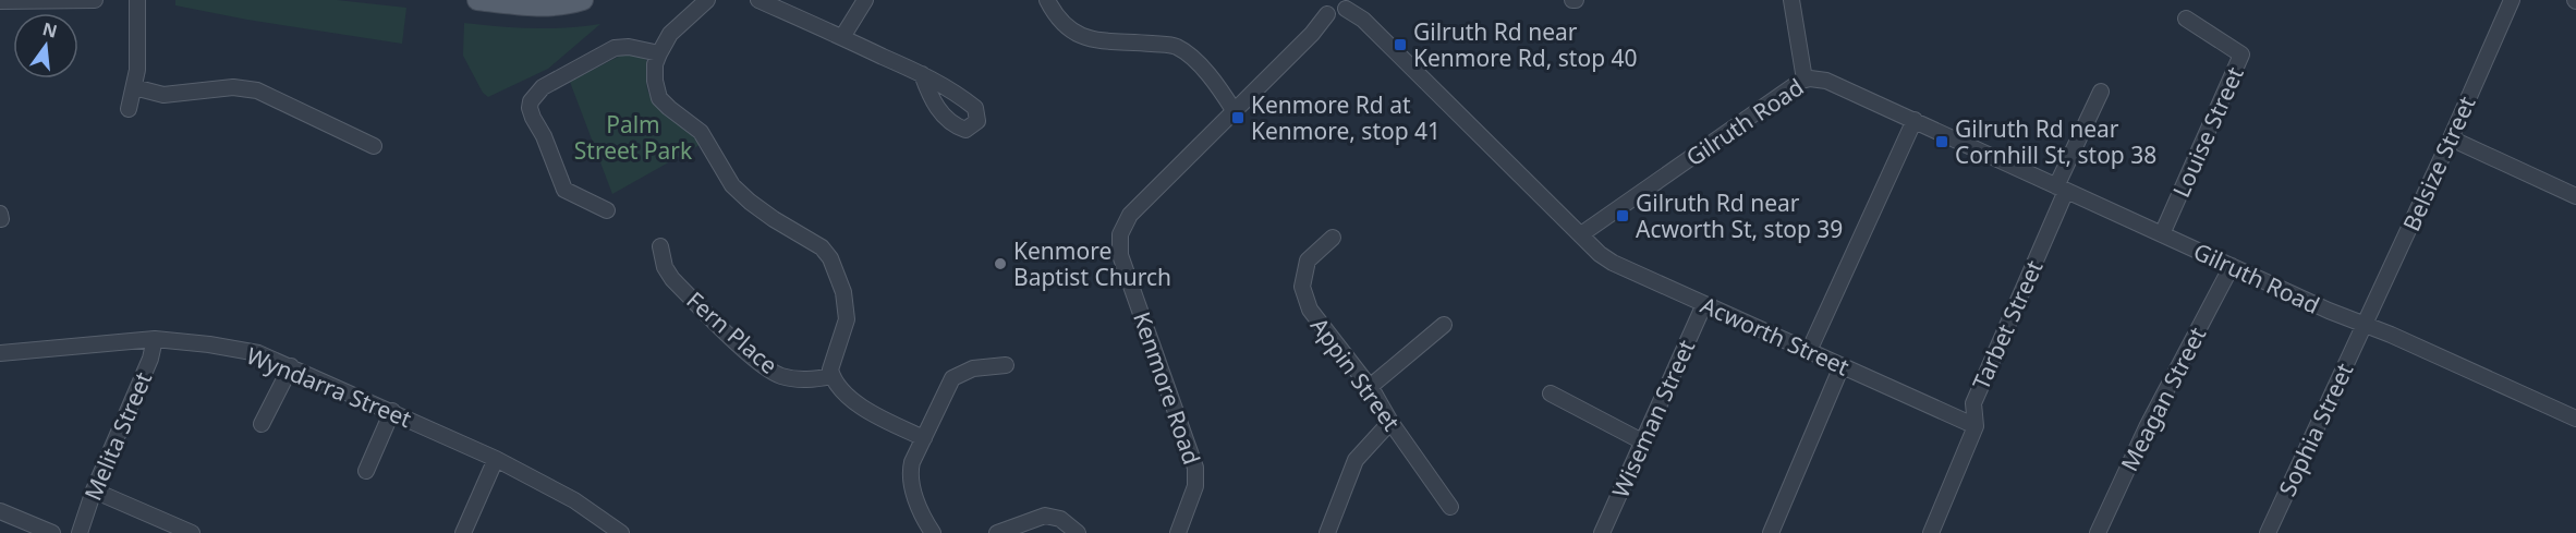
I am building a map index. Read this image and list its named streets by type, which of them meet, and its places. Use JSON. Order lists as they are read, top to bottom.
{
  "streets": {
    "street": [
      "Gilruth Road",
      "Louise Street",
      "Belsize Street",
      "Tarbet Street",
      "Fern Place",
      "Acworth Street",
      "Appin Street",
      "Wyndarra Street",
      "Kenmore Road",
      "Meagan Street",
      "Wiseman Street",
      "Sophia Street",
      "Melita Street"
    ]
  },
  "crossings": [
    ["Gilruth Road", "Louise Street"],
    ["Gilruth Road", "Belsize Street"],
    ["Gilruth Road", "Tarbet Street"],
    ["Gilruth Road", "Acworth Street"],
    ["Gilruth Road", "Meagan Street"],
    ["Gilruth Road", "Sophia Street"],
    ["Belsize Street", "Sophia Street"],
    ["Tarbet Street", "Acworth Street"],
    ["Acworth Street", "Wiseman Street"],
    ["Wyndarra Street", "Melita Street"]
  ],
  "parks": ["Palm Street Park"],
  "places": {
    "transit": [
      "Gilruth Rd near Kenmore Rd, stop 40",
      "Kenmore Rd at Kenmore, stop 41",
      "Gilruth Rd near Cornhill St, stop 38",
      "Gilruth Rd near Acworth St, stop 39"
    ],
    "other": ["Kenmore Baptist Church"]
  },
  "north": "top"
}
